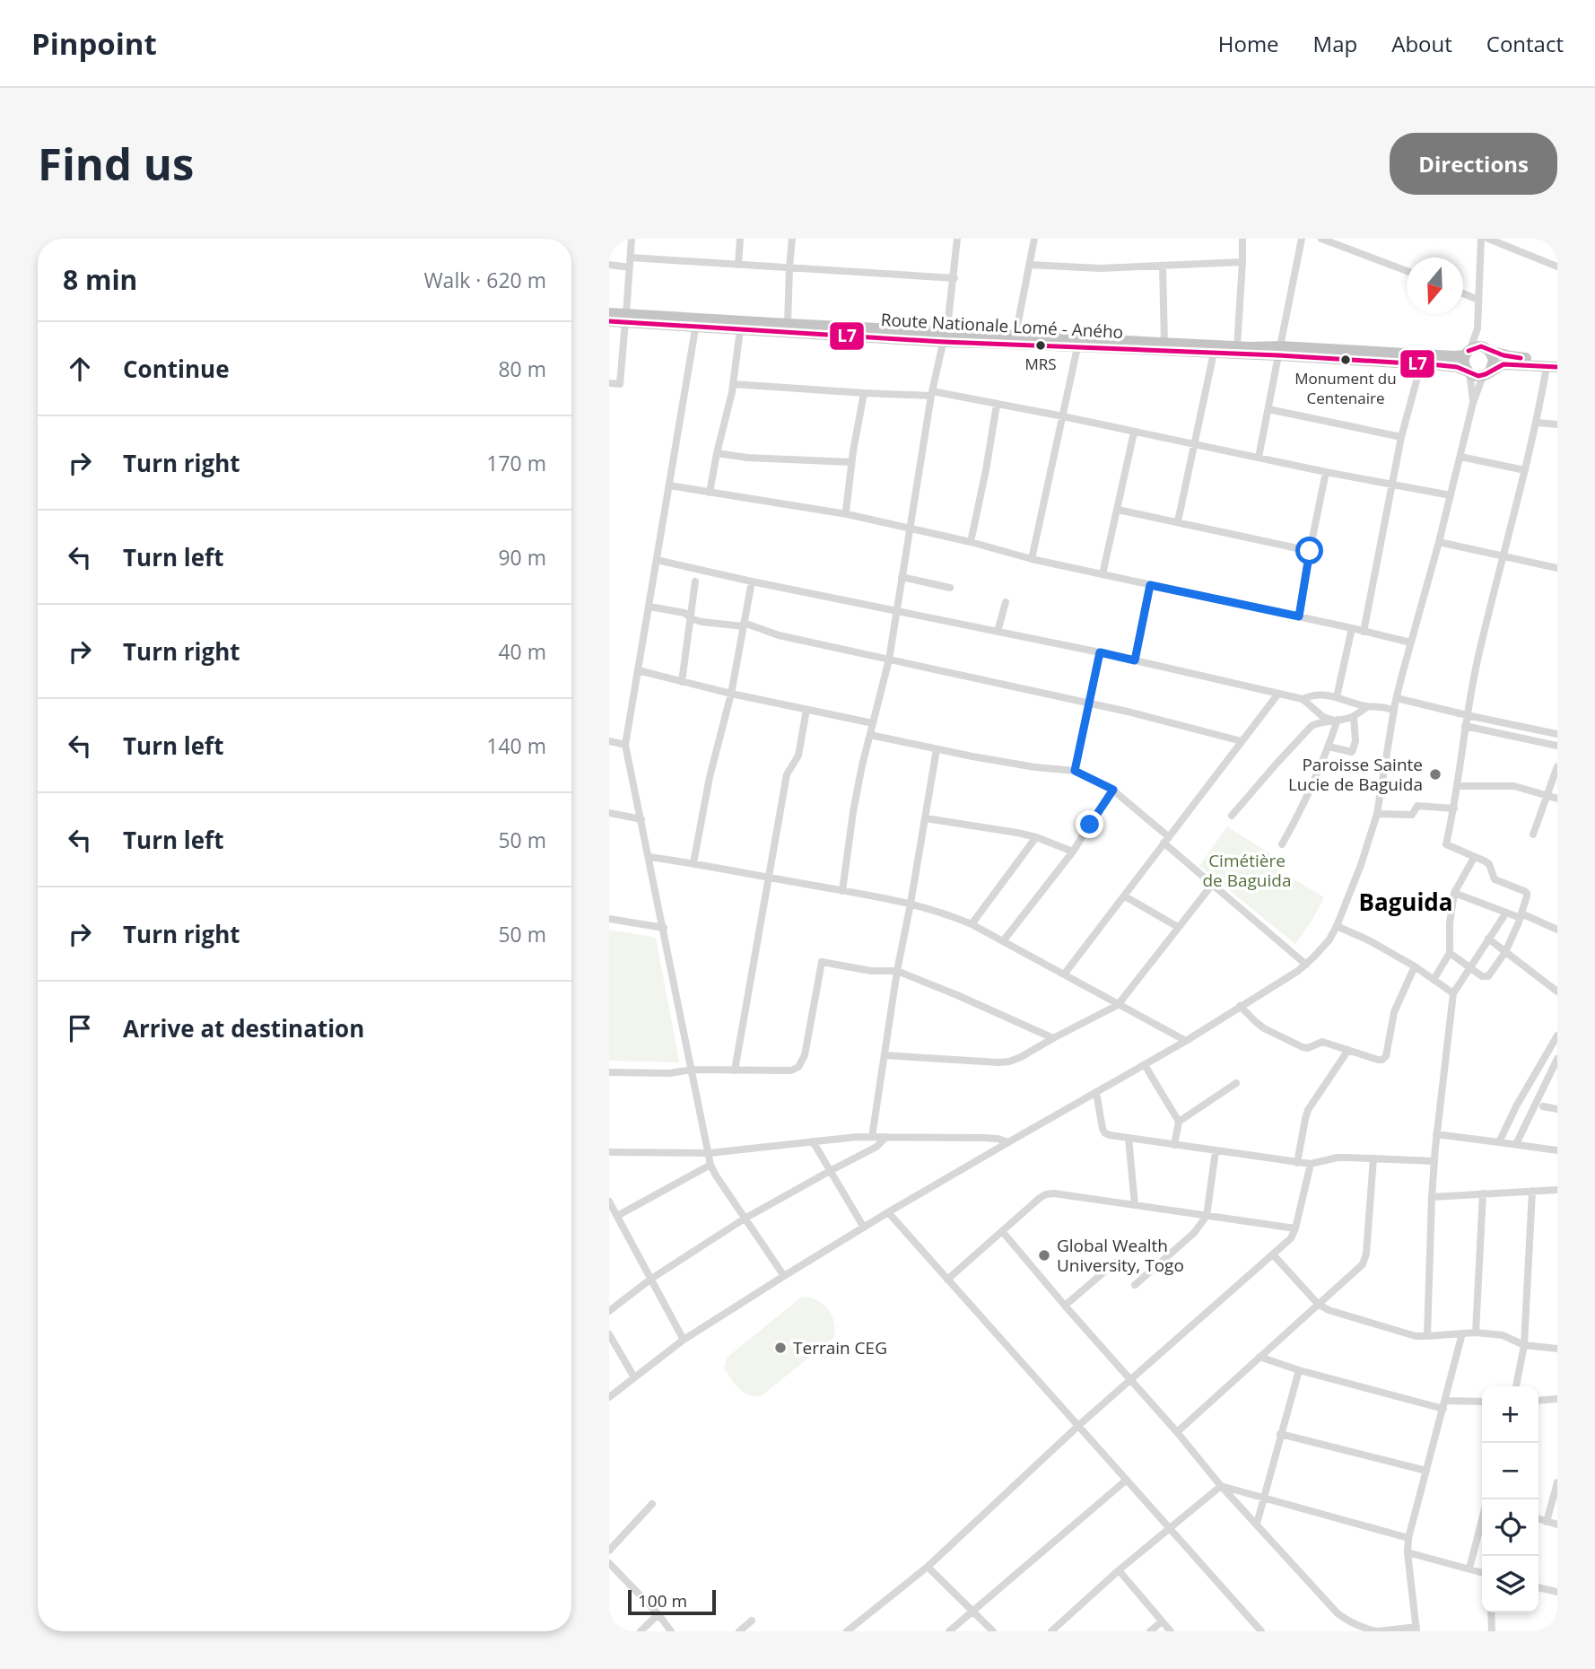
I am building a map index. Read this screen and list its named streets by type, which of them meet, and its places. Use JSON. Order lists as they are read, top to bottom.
{
  "streets": {
    "highway": ["Route Nationale Lomé - Aného"]
  },
  "districts": ["Baguida"],
  "parks": ["Cimétière de Baguida"],
  "places": [
    "MRS",
    "Monument du Centenaire",
    "Paroisse Sainte Lucie de Baguida",
    "Global Wealth University, Togo",
    "Terrain CEG"
  ],
  "lines": ["transit line L7"],
  "scale_bar": "100 m",
  "north": "bottom",
  "page": {
    "header": "Pinpoint",
    "nav": [
      "Home",
      "Map",
      "About",
      "Contact"
    ],
    "buttons": "Directions",
    "title": "Find us",
    "heading": ["8 min", "Walk · 620 m"],
    "list": [
      ["Continue", "80 m"],
      ["Turn right", "170 m"],
      ["Turn left", "90 m"],
      ["Turn right", "40 m"],
      ["Turn left", "140 m"],
      ["Turn left", "50 m"],
      ["Turn right", "50 m"],
      "Arrive at destination"
    ],
    "map_buttons": ["+", "−"],
    "scale": "100 m"
  }
}
